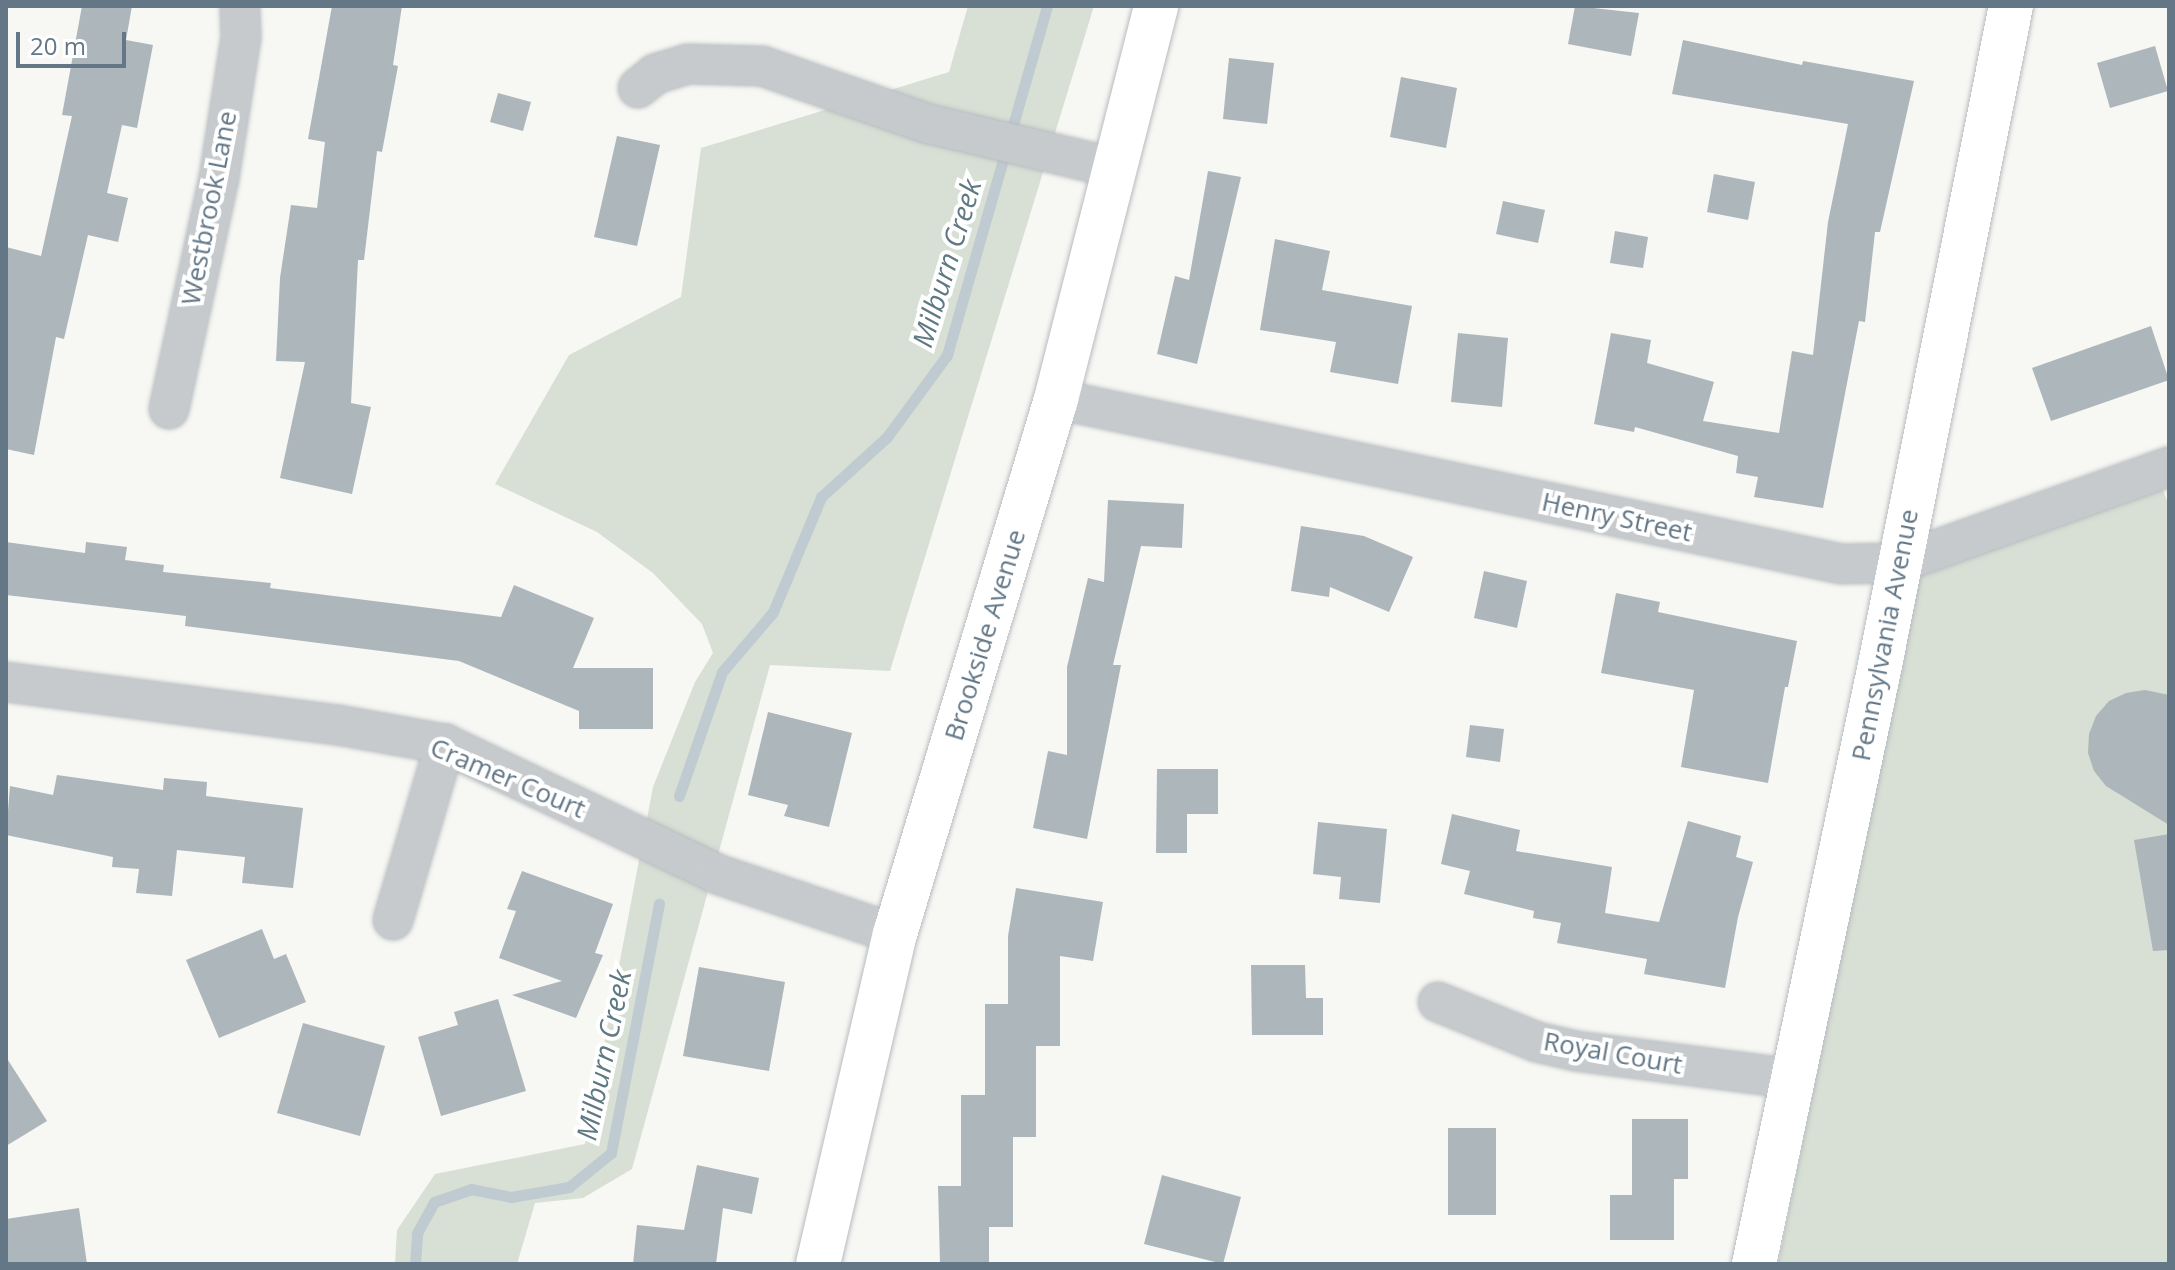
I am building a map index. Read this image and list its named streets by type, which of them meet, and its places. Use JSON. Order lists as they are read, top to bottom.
{
  "streets": {
    "main road": ["Brookside Avenue", "Pennsylvania Avenue"],
    "street": [
      "Westbrook Lane",
      "Henry Street",
      "Cramer Court",
      "Royal Court"
    ]
  },
  "crossings": [
    ["Henry Street", "Brookside Avenue"],
    ["Henry Street", "Pennsylvania Avenue"],
    ["Brookside Avenue", "Cramer Court"],
    ["Pennsylvania Avenue", "Royal Court"]
  ],
  "water": ["Milburn Creek"],
  "scale_bar": "20 m"
}
